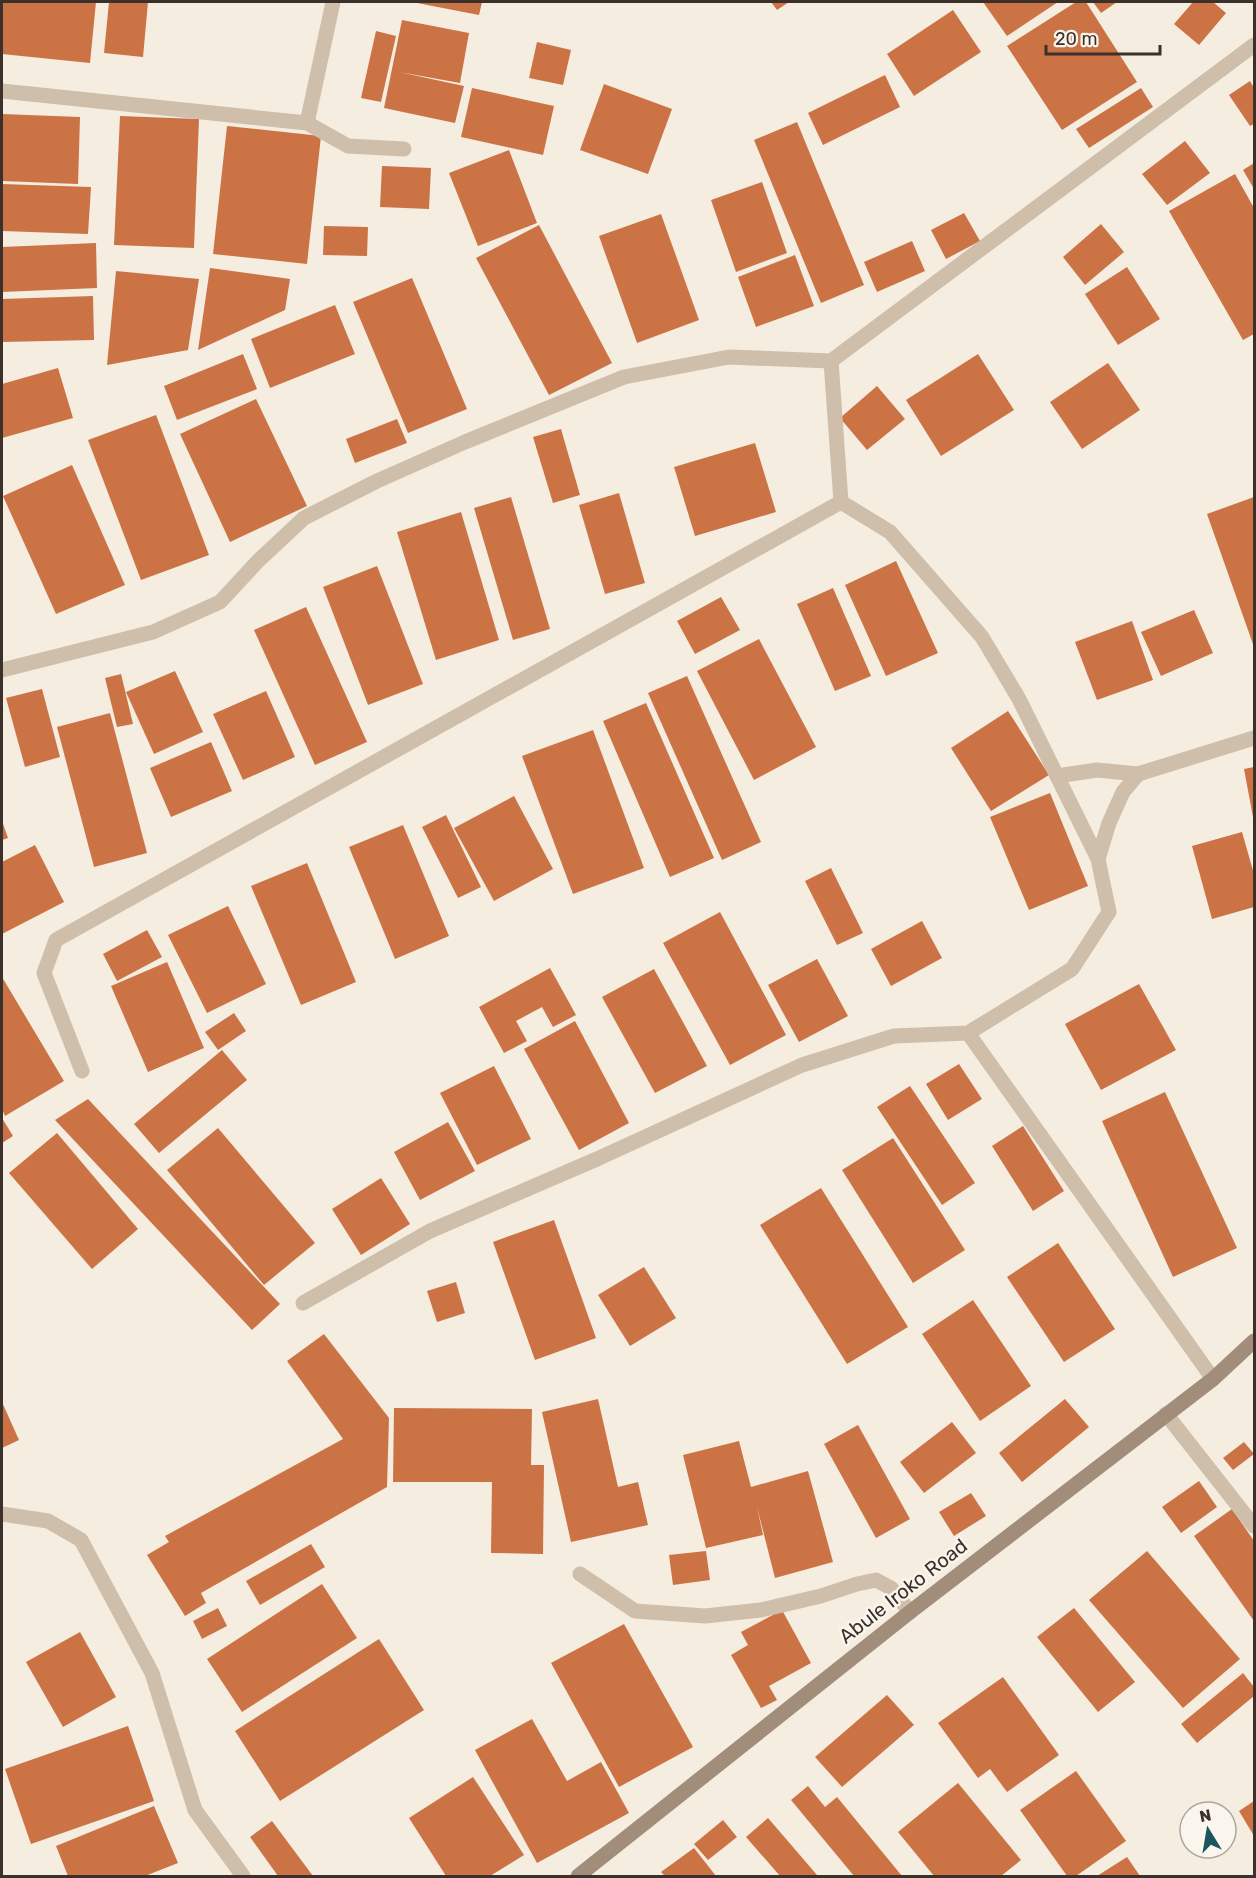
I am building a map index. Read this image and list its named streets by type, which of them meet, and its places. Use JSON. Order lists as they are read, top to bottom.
{
  "streets": {
    "street": ["Abule Iroko Road"]
  },
  "scale_bar": "20 m",
  "north": "top"
}
